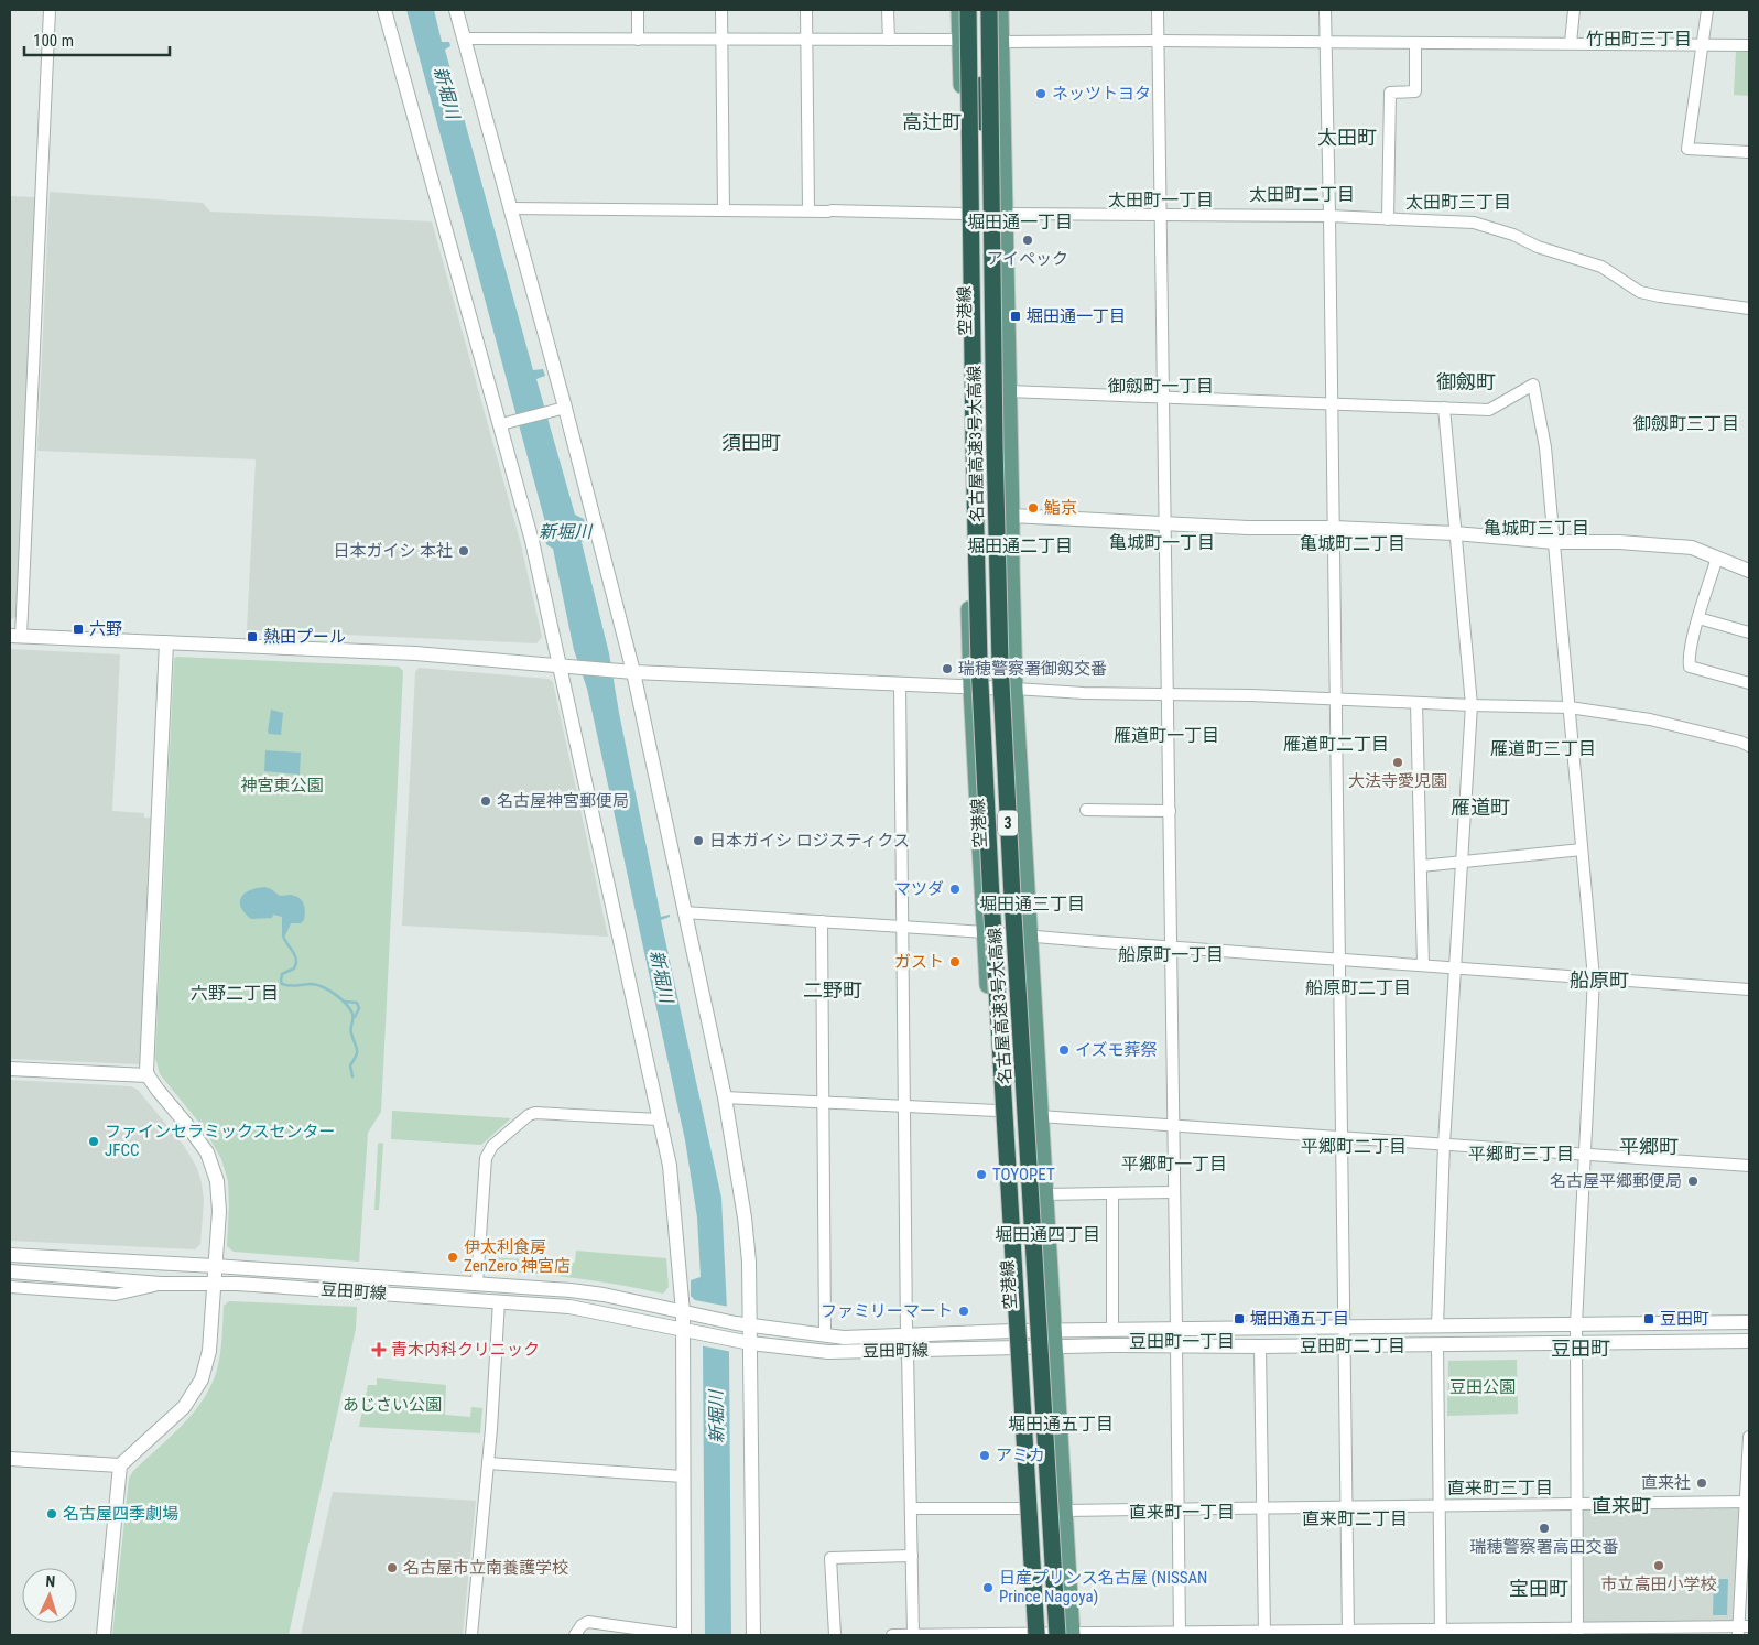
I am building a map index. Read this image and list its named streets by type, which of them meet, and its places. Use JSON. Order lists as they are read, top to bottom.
{
  "streets": {
    "highway": ["名古屋高速3号大高線", "3"],
    "main road": ["空港線"],
    "street": ["豆田町線"]
  },
  "crossings": [
    ["空港線", "名古屋高速3号大高線"],
    ["空港線", "豆田町線"]
  ],
  "districts": [
    "竹田町三丁目",
    "高辻町",
    "太田町",
    "太田町二丁目",
    "太田町一丁目",
    "太田町三丁目",
    "堀田通一丁目",
    "御劔町",
    "御劔町一丁目",
    "御劔町三丁目",
    "須田町",
    "亀城町三丁目",
    "亀城町一丁目",
    "亀城町二丁目",
    "堀田通二丁目",
    "雁道町一丁目",
    "雁道町二丁目",
    "雁道町三丁目",
    "雁道町",
    "堀田通三丁目",
    "船原町一丁目",
    "船原町",
    "船原町二丁目",
    "二野町",
    "六野二丁目",
    "平郷町二丁目",
    "平郷町",
    "平郷町三丁目",
    "平郷町一丁目",
    "堀田通四丁目",
    "豆田町一丁目",
    "豆田町二丁目",
    "豆田町",
    "堀田通五丁目",
    "直来町三丁目",
    "直来町",
    "直来町一丁目",
    "直来町二丁目",
    "宝田町"
  ],
  "water": ["新堀川"],
  "parks": ["神宮東公園", "豆田公園", "あじさい公園"],
  "places": {
    "other": [
      "ネッツトヨタ",
      "アイペック",
      "鮨京",
      "日本ガイシ 本社",
      "瑞穂警察署御剱交番",
      "大法寺愛児園",
      "名古屋神宮郵便局",
      "日本ガイシ ロジスティクス",
      "マツダ",
      "ガスト",
      "イズモ葬祭",
      "ファインセラミックスセンター JFCC",
      "TOYOPET",
      "名古屋平郷郵便局",
      "伊太利食房 ZenZero 神宮店",
      "ファミリーマート",
      "アミカ",
      "直来社",
      "名古屋四季劇場",
      "瑞穂警察署高田交番",
      "市立高田小学校",
      "名古屋市立南養護学校",
      "日産プリンス名古屋 (NISSAN Prince Nagoya)"
    ],
    "transit": [
      "堀田通一丁目",
      "六野",
      "熱田プール",
      "堀田通五丁目",
      "豆田町"
    ],
    "health": ["青木内科クリニック"]
  },
  "scale_bar": "100 m",
  "north": "top"
}
